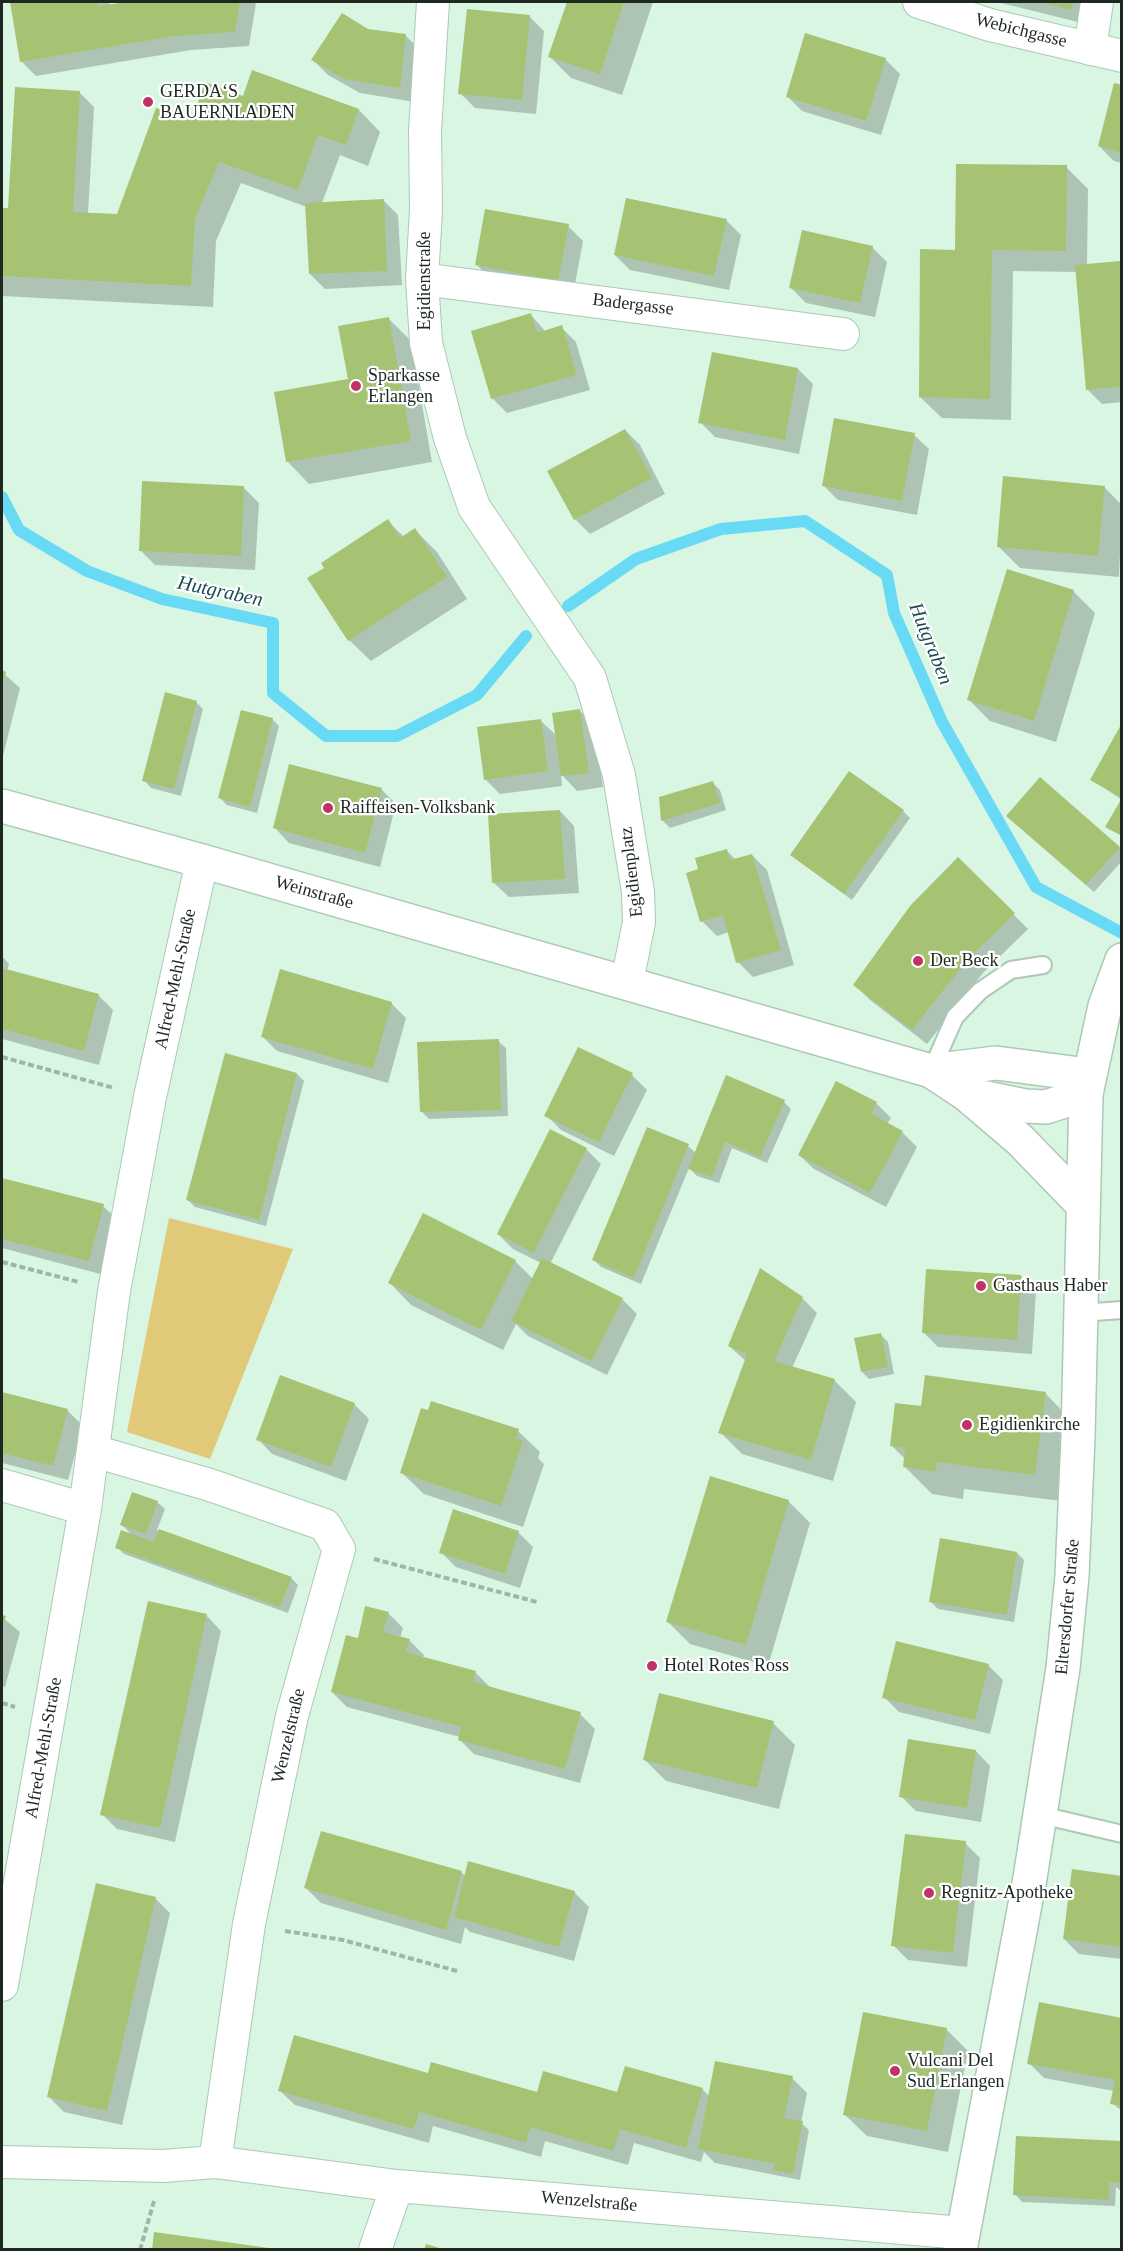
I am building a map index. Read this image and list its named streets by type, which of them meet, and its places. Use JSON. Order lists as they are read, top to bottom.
{
  "streets": {
    "main road": ["Weinstraße", "Eltersdorfer Straße"],
    "street": [
      "Webichgasse",
      "Egidienstraße",
      "Badergasse",
      "Egidienplatz",
      "Alfred-Mehl-Straße",
      "Wenzelstraße"
    ]
  },
  "crossings": [
    ["Egidienstraße", "Badergasse"],
    ["Egidienstraße", "Egidienplatz"],
    ["Egidienplatz", "Weinstraße"],
    ["Weinstraße", "Alfred-Mehl-Straße"],
    ["Eltersdorfer Straße", "Wenzelstraße"]
  ],
  "water": ["Hutgraben"],
  "places": [
    "GERDA‘S BAUERNLADEN",
    "Sparkasse Erlangen",
    "Raiffeisen-Volksbank",
    "Der Beck",
    "Gasthaus Haber",
    "Egidienkirche",
    "Hotel Rotes Ross",
    "Regnitz-Apotheke",
    "Vulcani Del Sud Erlangen"
  ]
}
